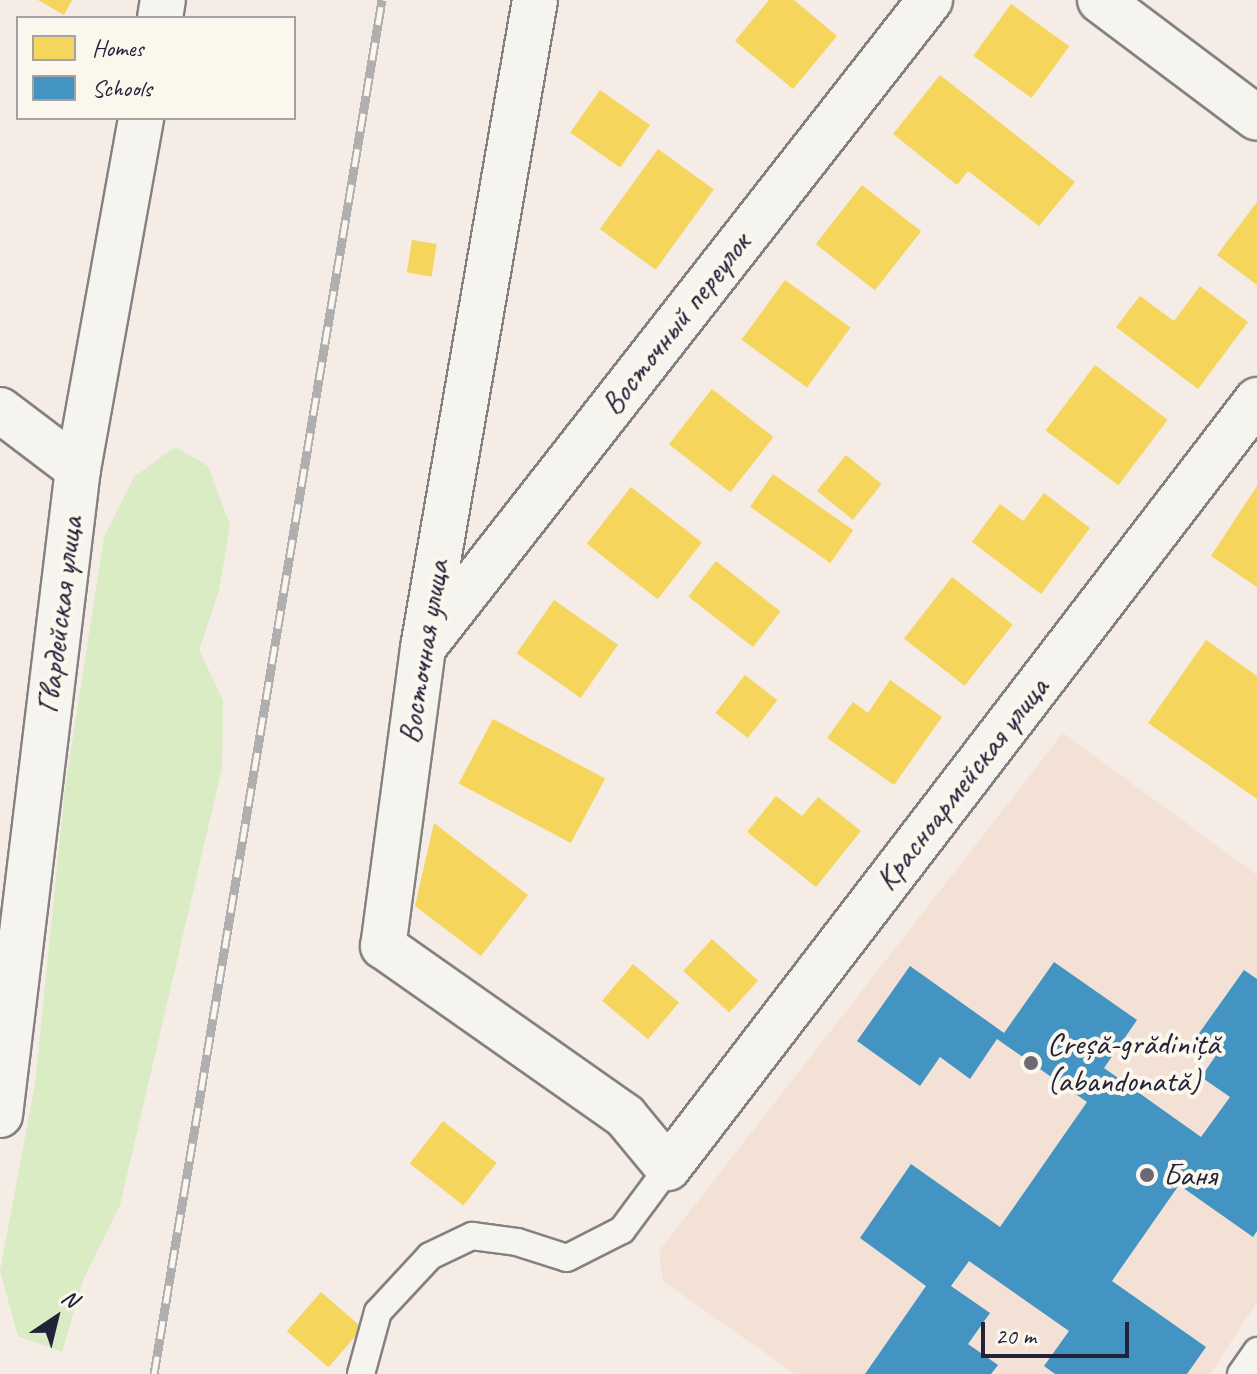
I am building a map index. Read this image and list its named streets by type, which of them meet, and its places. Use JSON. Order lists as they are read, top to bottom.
{
  "streets": {
    "street": [
      "Восточный переулок",
      "Гвардейская улица",
      "Восточная улица",
      "Красноармейская улица"
    ]
  },
  "crossings": [
    ["Восточный переулок", "Восточная улица"],
    ["Восточная улица", "Красноармейская улица"]
  ],
  "places": ["Creșă-grădiniță (abandonată)", "Баня"],
  "legend": ["Homes", "Schools"],
  "scale_bar": "20 m",
  "north": "top right"
}
